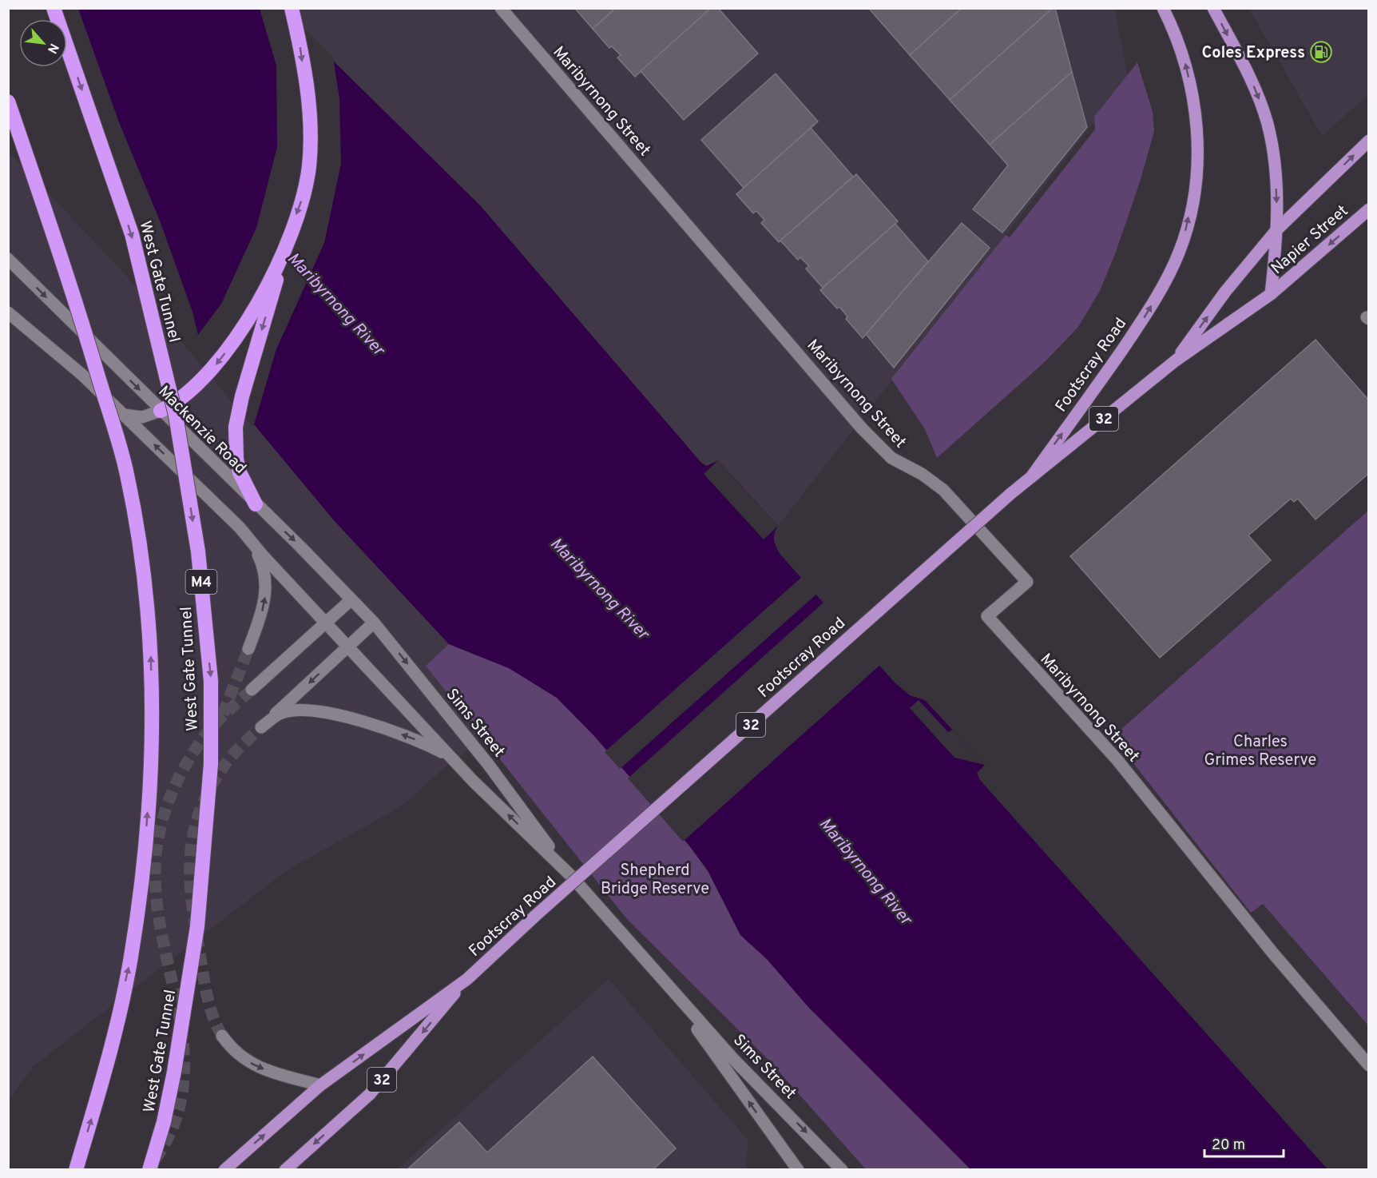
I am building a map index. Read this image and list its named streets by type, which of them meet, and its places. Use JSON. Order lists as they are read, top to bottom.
{
  "streets": {
    "highway": ["West Gate Tunnel", "M4"],
    "main road": ["Napier Street", "Footscray Road", "32"],
    "street": ["Maribyrnong Street", "Mackenzie Road", "Sims Street"]
  },
  "crossings": [
    ["Napier Street", "Footscray Road"],
    ["Mackenzie Road", "Sims Street"]
  ],
  "water": ["Maribyrnong River"],
  "parks": ["Charles Grimes Reserve", "Shepherd Bridge Reserve"],
  "places": {
    "fuel station": ["Coles Express"]
  },
  "scale_bar": "20 m",
  "north": "bottom right"
}
